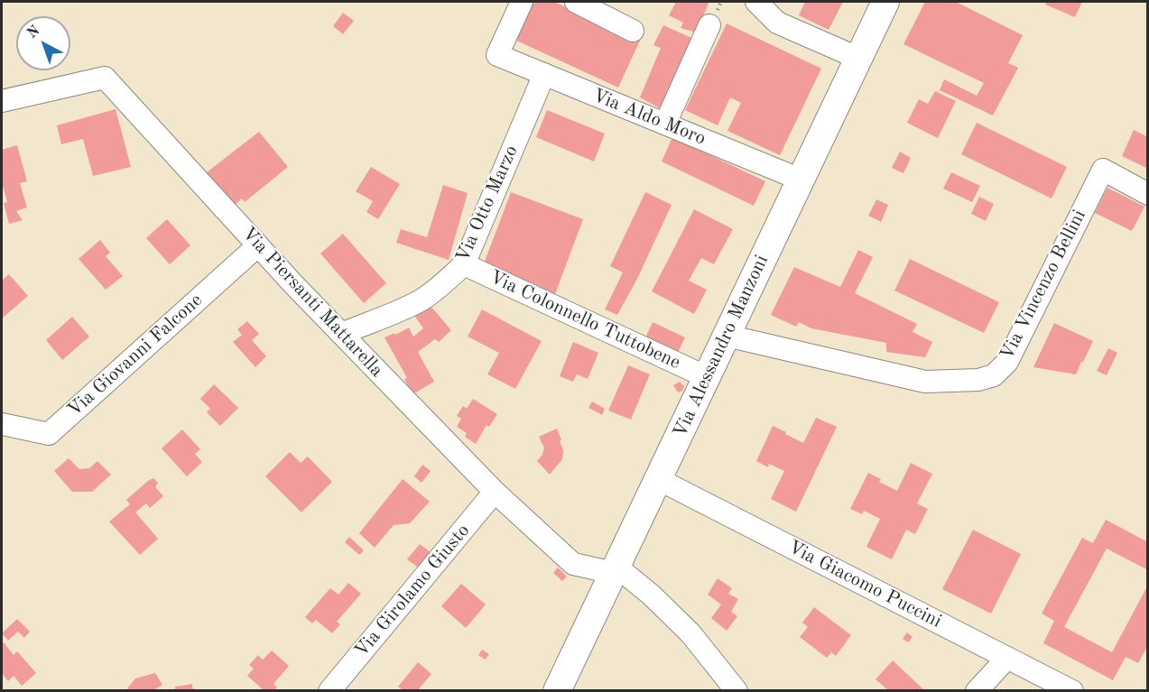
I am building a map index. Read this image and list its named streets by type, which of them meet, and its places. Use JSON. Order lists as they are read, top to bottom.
{
  "streets": {
    "main road": ["Via Alessandro Manzoni"],
    "street": [
      "Via Aldo Moro",
      "Via Otto Marzo",
      "Via Vincenzo Bellini",
      "Via Piersanti Mattarella",
      "Via Colonnello Tuttobene",
      "Via Giovanni Falcone",
      "Via Giacomo Puccini",
      "Via Girolamo Giusto"
    ]
  },
  "crossings": [
    ["Via Aldo Moro", "Via Otto Marzo"],
    ["Via Aldo Moro", "Via Alessandro Manzoni"],
    ["Via Otto Marzo", "Via Piersanti Mattarella"],
    ["Via Otto Marzo", "Via Colonnello Tuttobene"],
    ["Via Vincenzo Bellini", "Via Alessandro Manzoni"],
    ["Via Piersanti Mattarella", "Via Alessandro Manzoni"],
    ["Via Piersanti Mattarella", "Via Giovanni Falcone"],
    ["Via Piersanti Mattarella", "Via Girolamo Giusto"],
    ["Via Colonnello Tuttobene", "Via Alessandro Manzoni"],
    ["Via Alessandro Manzoni", "Via Giacomo Puccini"]
  ],
  "north": "top left"
}
